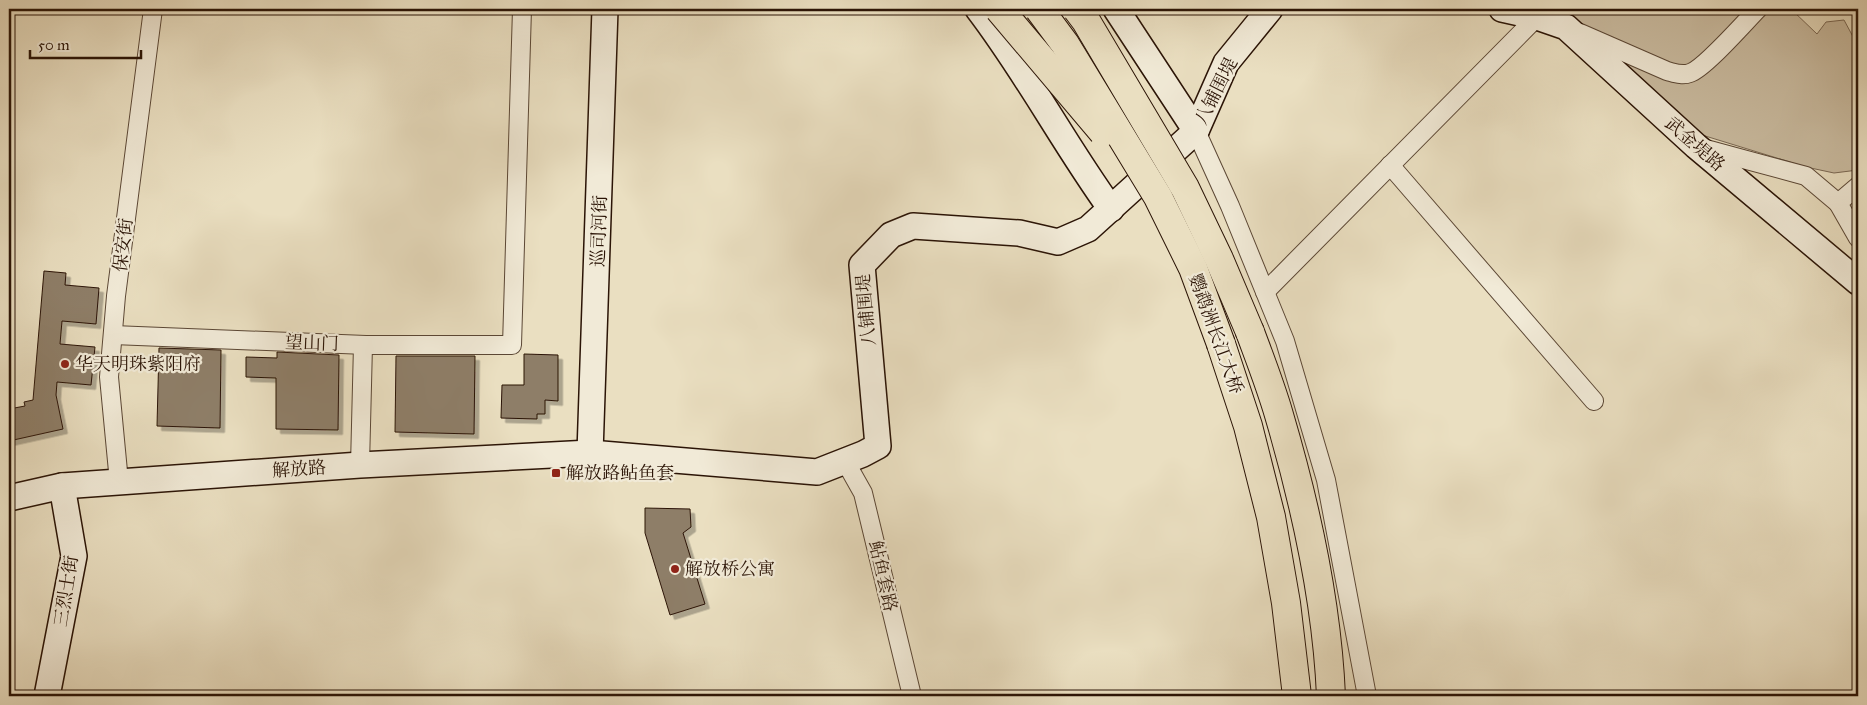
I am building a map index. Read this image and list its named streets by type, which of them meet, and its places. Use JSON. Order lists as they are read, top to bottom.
{
  "streets": {
    "highway": ["鹦鹉洲长江大桥"],
    "street": [
      "八铺围堤",
      "武金堤路",
      "巡司河街",
      "保安街",
      "望山门",
      "解放路",
      "鲇鱼套路",
      "三烈士街"
    ]
  },
  "crossings": [
    ["八铺围堤", "巡司河街"],
    ["八铺围堤", "解放路"],
    ["八铺围堤", "鲇鱼套路"],
    ["巡司河街", "解放路"],
    ["保安街", "望山门"],
    ["保安街", "解放路"],
    ["解放路", "三烈士街"]
  ],
  "places": {
    "other": ["华天明珠紫阳府", "解放桥公寓"],
    "transit": ["解放路鲇鱼套"]
  },
  "scale_bar": "50 m"
}
